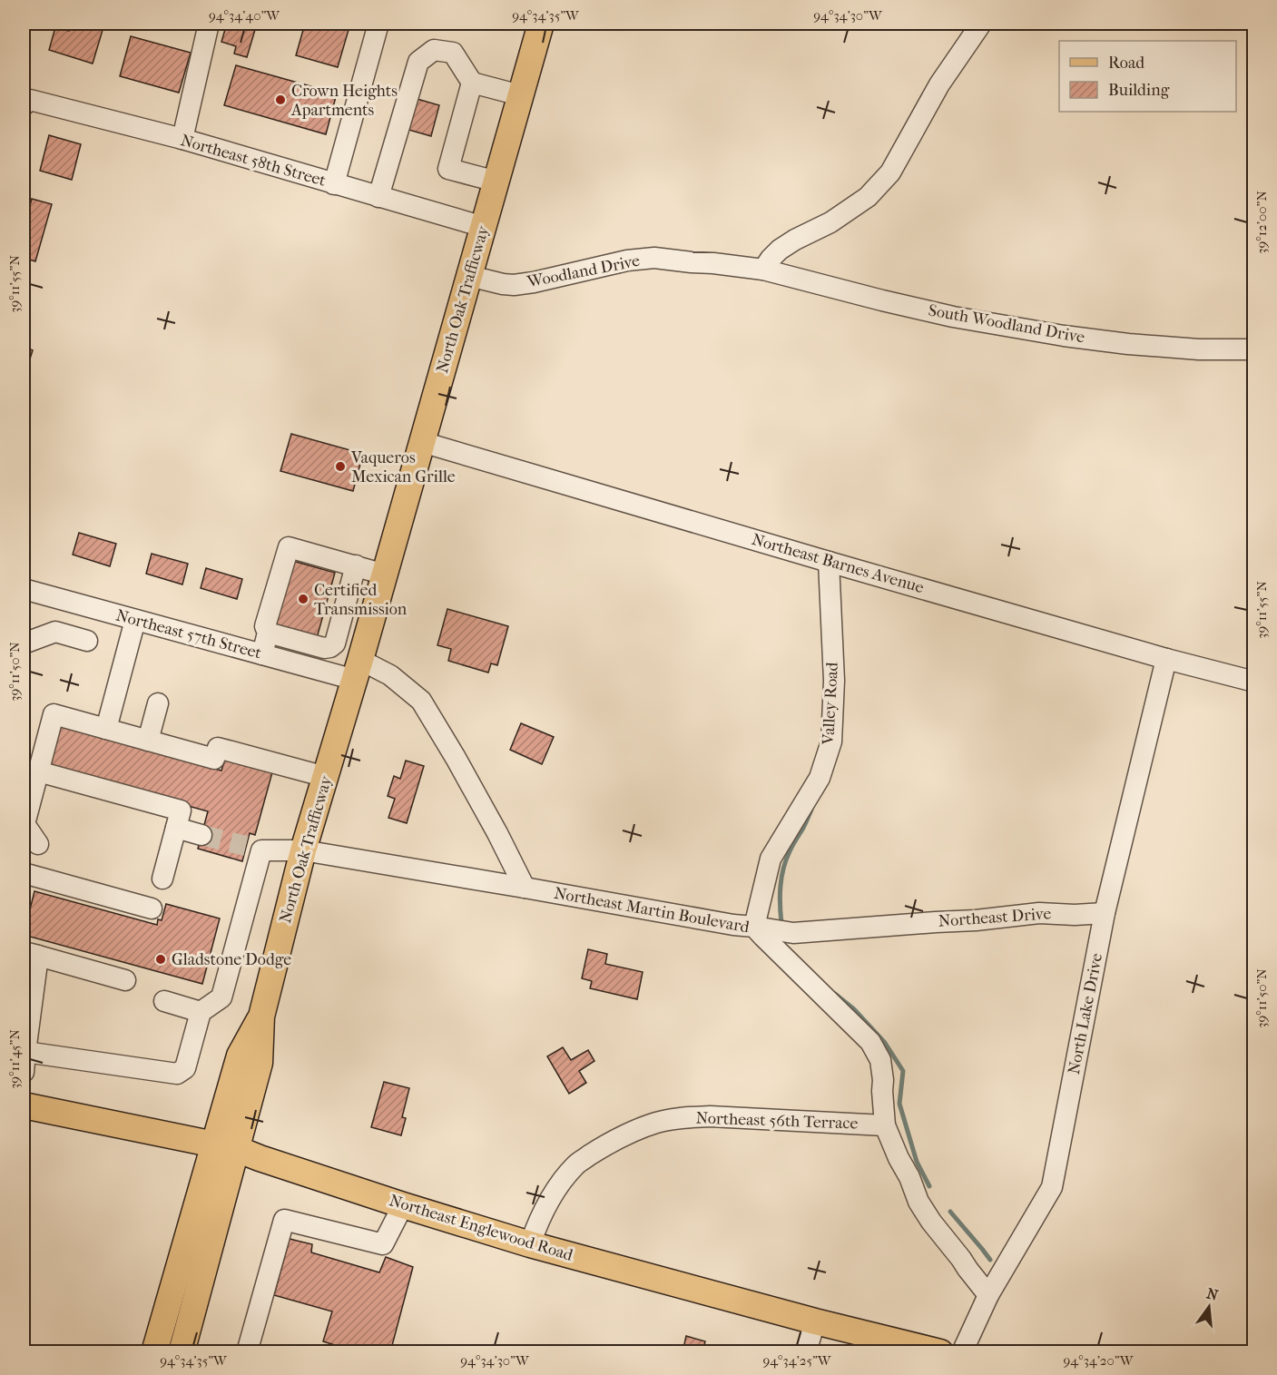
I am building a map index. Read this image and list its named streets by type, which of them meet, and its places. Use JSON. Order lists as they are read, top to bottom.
{
  "streets": {
    "main road": ["North Oak Trafficway", "Northeast Englewood Road"],
    "street": [
      "Northeast 58th Street",
      "Woodland Drive",
      "South Woodland Drive",
      "Northeast Barnes Avenue",
      "Northeast 57th Street",
      "Valley Road",
      "Northeast Martin Boulevard",
      "Northeast Drive",
      "North Lake Drive",
      "Northeast 56th Terrace"
    ]
  },
  "crossings": [
    ["Northeast 58th Street", "North Oak Trafficway"],
    ["Woodland Drive", "North Oak Trafficway"],
    ["Woodland Drive", "South Woodland Drive"],
    ["North Oak Trafficway", "Northeast Barnes Avenue"],
    ["North Oak Trafficway", "Northeast 57th Street"],
    ["North Oak Trafficway", "Northeast Martin Boulevard"],
    ["North Oak Trafficway", "Northeast Englewood Road"],
    ["Northeast Barnes Avenue", "Valley Road"],
    ["Northeast Barnes Avenue", "North Lake Drive"],
    ["Valley Road", "Northeast Martin Boulevard"],
    ["Valley Road", "Northeast Drive"],
    ["Northeast Martin Boulevard", "Northeast Drive"],
    ["Northeast Martin Boulevard", "North Lake Drive"],
    ["Northeast Martin Boulevard", "Northeast 56th Terrace"],
    ["Northeast Drive", "North Lake Drive"],
    ["Northeast 56th Terrace", "Northeast Englewood Road"]
  ],
  "places": [
    "Crown Heights Apartments",
    "Vaqueros Mexican Grille",
    "Certified Transmission",
    "Gladstone Dodge"
  ],
  "legend": ["Road", "Building"],
  "north": "top",
  "coordinates": [
    "94°34'40\"W",
    "94°34'35\"W",
    "94°34'30\"W",
    "39°12'00\"N",
    "39°11'55\"N",
    "39°11'50\"N",
    "39°11'45\"N",
    "94°34'25\"W",
    "94°34'20\"W"
  ]
}
